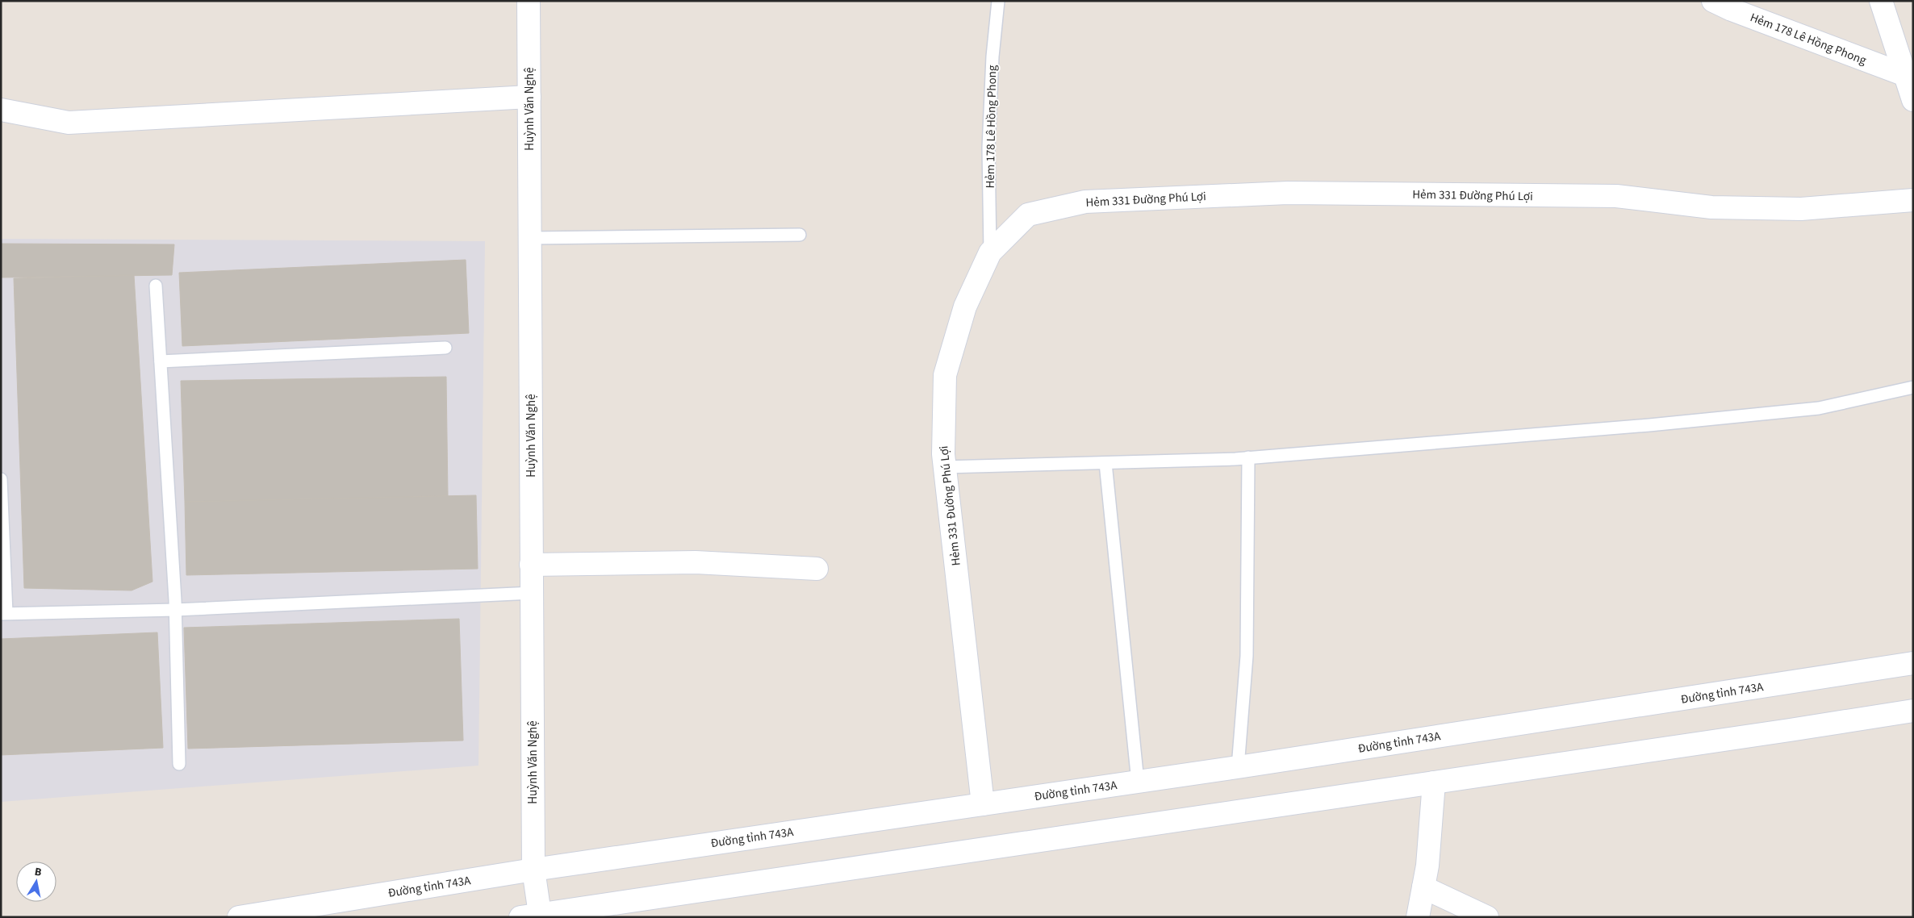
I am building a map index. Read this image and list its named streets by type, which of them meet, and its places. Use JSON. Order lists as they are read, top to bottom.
{
  "streets": {
    "street": [
      "Hẻm 178 Lê Hồng Phong",
      "Huỳnh Văn Nghệ",
      "Hẻm 331 Đường Phú Lợi",
      "Đường tỉnh 743A"
    ]
  },
  "crossings": [
    ["Hẻm 178 Lê Hồng Phong", "Hẻm 331 Đường Phú Lợi"],
    ["Huỳnh Văn Nghệ", "Đường tỉnh 743A"],
    ["Hẻm 331 Đường Phú Lợi", "Đường tỉnh 743A"]
  ],
  "north": "top"
}
